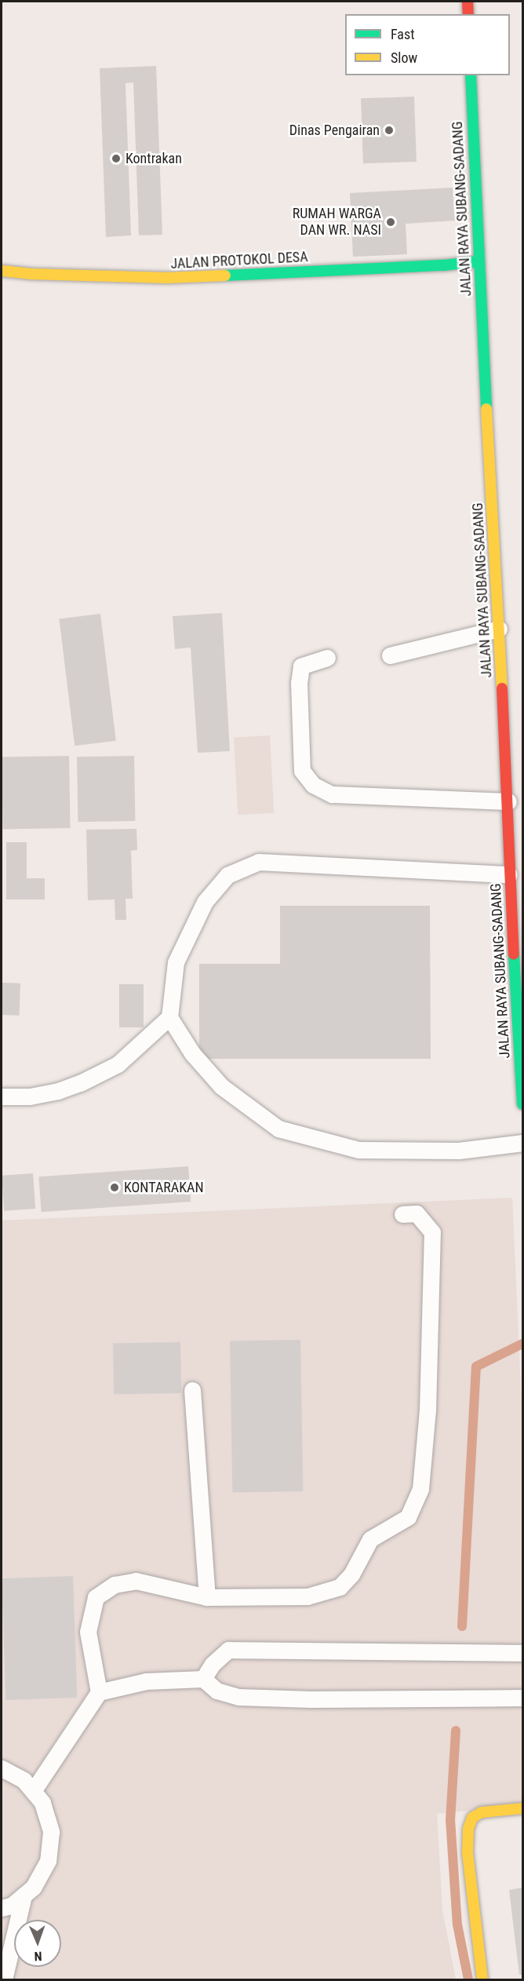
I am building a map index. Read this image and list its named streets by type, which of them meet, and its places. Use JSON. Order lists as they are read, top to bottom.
{
  "streets": {
    "main road": ["JALAN RAYA SUBANG-SADANG", "JALAN PROTOKOL DESA"]
  },
  "crossings": [
    ["JALAN RAYA SUBANG-SADANG", "JALAN PROTOKOL DESA"]
  ],
  "places": [
    "Dinas Pengairan",
    "Kontrakan",
    "RUMAH WARGA DAN WR. NASI",
    "KONTARAKAN"
  ],
  "legend": ["Fast", "Slow"],
  "north": "bottom"
}
